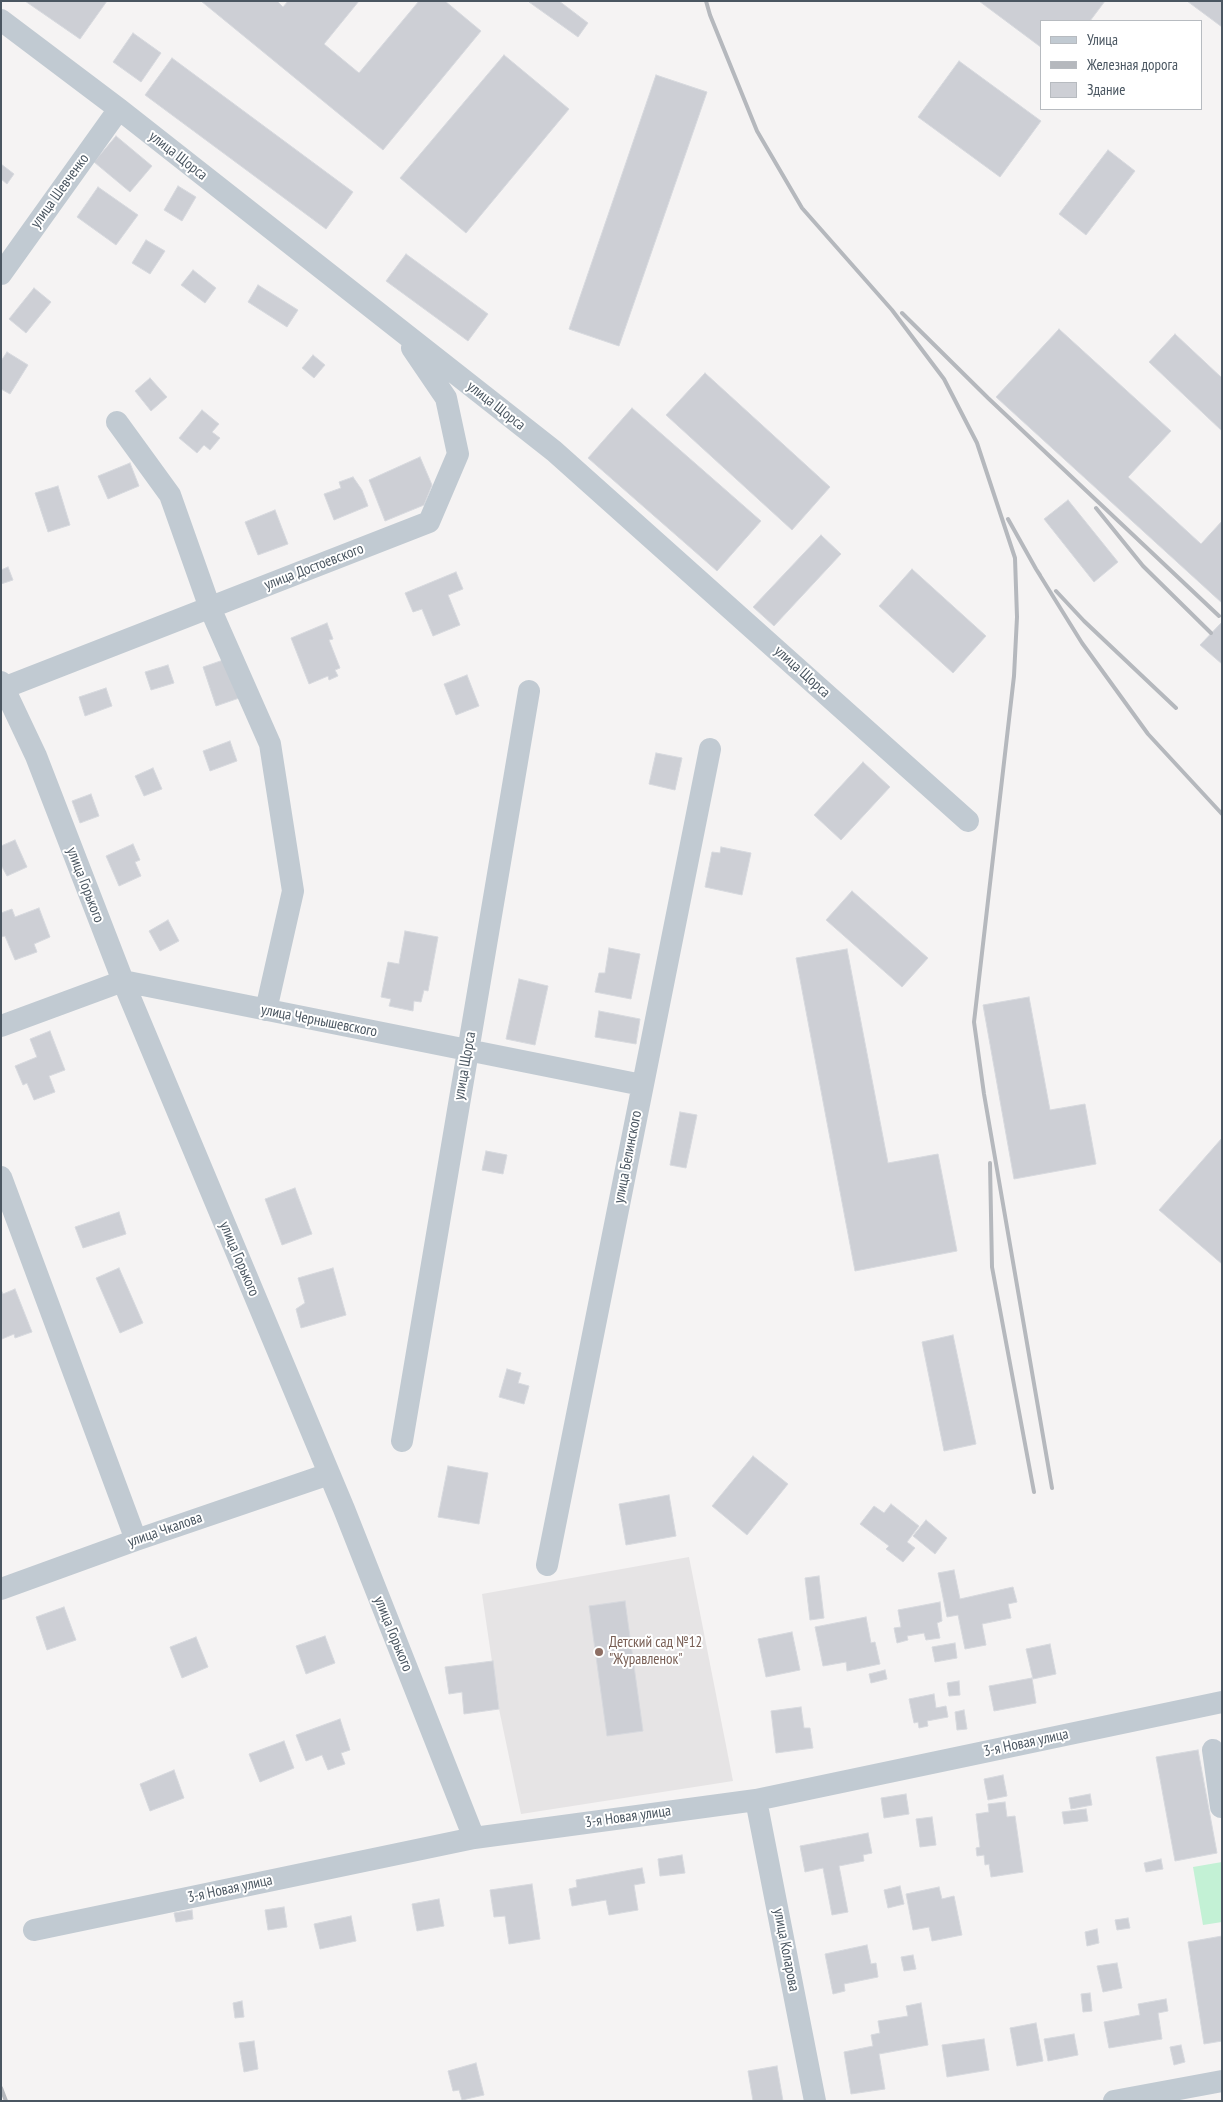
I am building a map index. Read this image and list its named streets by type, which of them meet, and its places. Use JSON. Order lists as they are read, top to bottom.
{
  "streets": {
    "street": [
      "улица Щорса",
      "улица Шевченко",
      "улица Достоевского",
      "улица Горького",
      "улица Чернышевского",
      "улица Белинского",
      "улица Чкалова",
      "3-я Новая улица",
      "улица Коларова"
    ]
  },
  "crossings": [
    ["улица Щорса", "улица Шевченко"],
    ["улица Щорса", "улица Достоевского"],
    ["улица Щорса", "улица Чернышевского"],
    ["улица Достоевского", "улица Горького"],
    ["улица Горького", "улица Чернышевского"],
    ["улица Горького", "улица Чкалова"],
    ["улица Горького", "3-я Новая улица"],
    ["улица Чернышевского", "улица Белинского"],
    ["3-я Новая улица", "улица Коларова"]
  ],
  "places": ["Детский сад №12 \"Журавленок\""],
  "legend": ["Улица", "Железная дорога", "Здание"]
}
